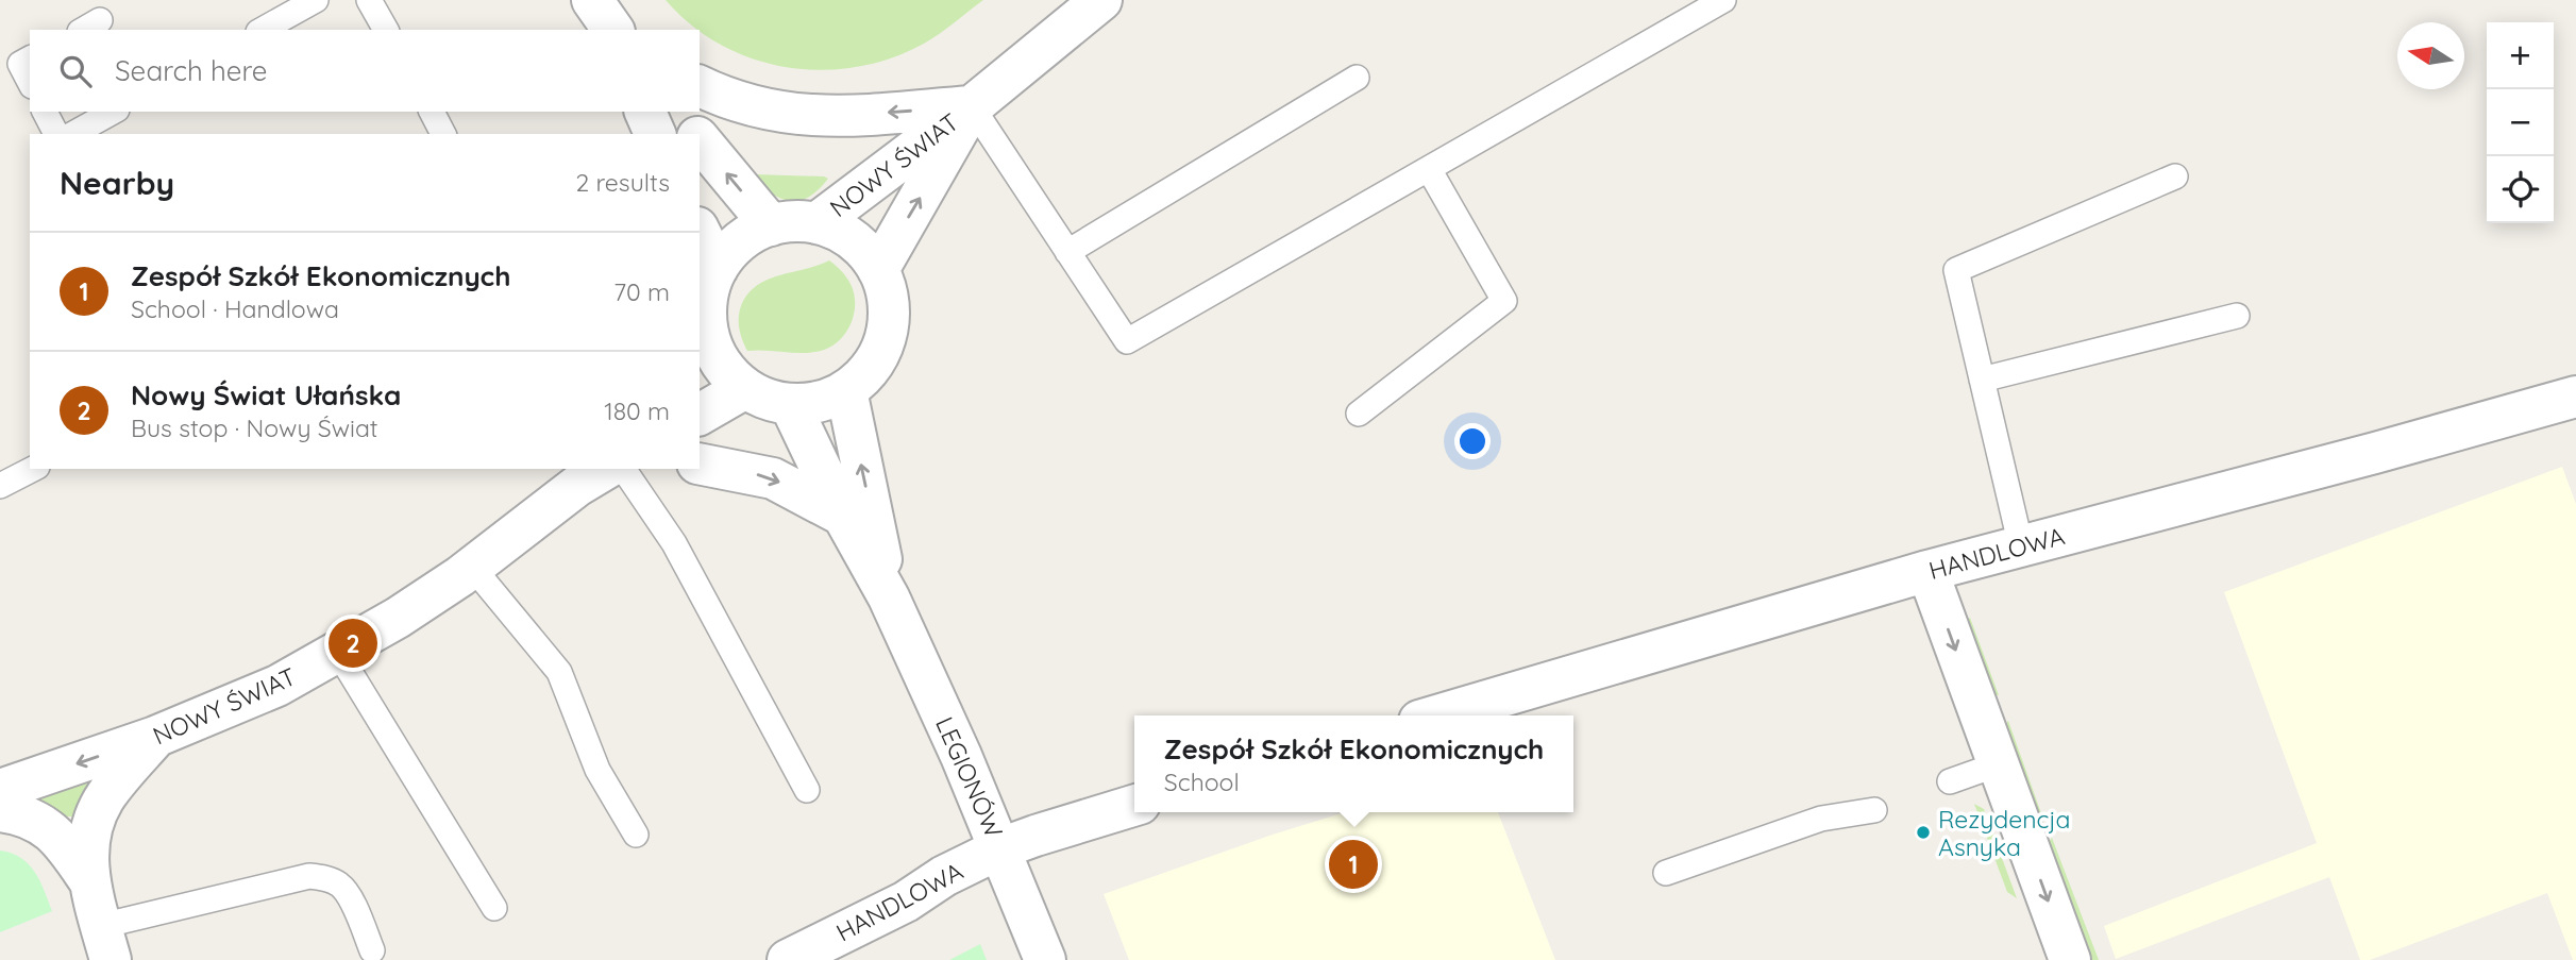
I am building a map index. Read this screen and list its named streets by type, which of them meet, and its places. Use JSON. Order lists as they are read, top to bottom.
{
  "streets": {
    "street": ["NOWY ŚWIAT", "HANDLOWA", "LEGIONÓW"]
  },
  "crossings": [
    ["NOWY ŚWIAT", "LEGIONÓW"],
    ["HANDLOWA", "LEGIONÓW"]
  ],
  "places": ["Rezydencja Asnyka"],
  "north": "left",
  "page": {
    "map_buttons": ["+", "−"],
    "search": "Search here",
    "heading": ["Nearby", "2 results"],
    "list": [
      {
        "mark": "1",
        "name": "Zespół Szkół Ekonomicznych",
        "note": "School · Handlowa",
        "value": "70 m"
      },
      {
        "mark": "2",
        "name": "Nowy Świat Ułańska",
        "note": "Bus stop · Nowy Świat",
        "value": "180 m"
      }
    ],
    "pins": ["2", "1"],
    "popup": ["Zespół Szkół Ekonomicznych", "School"]
  }
}
